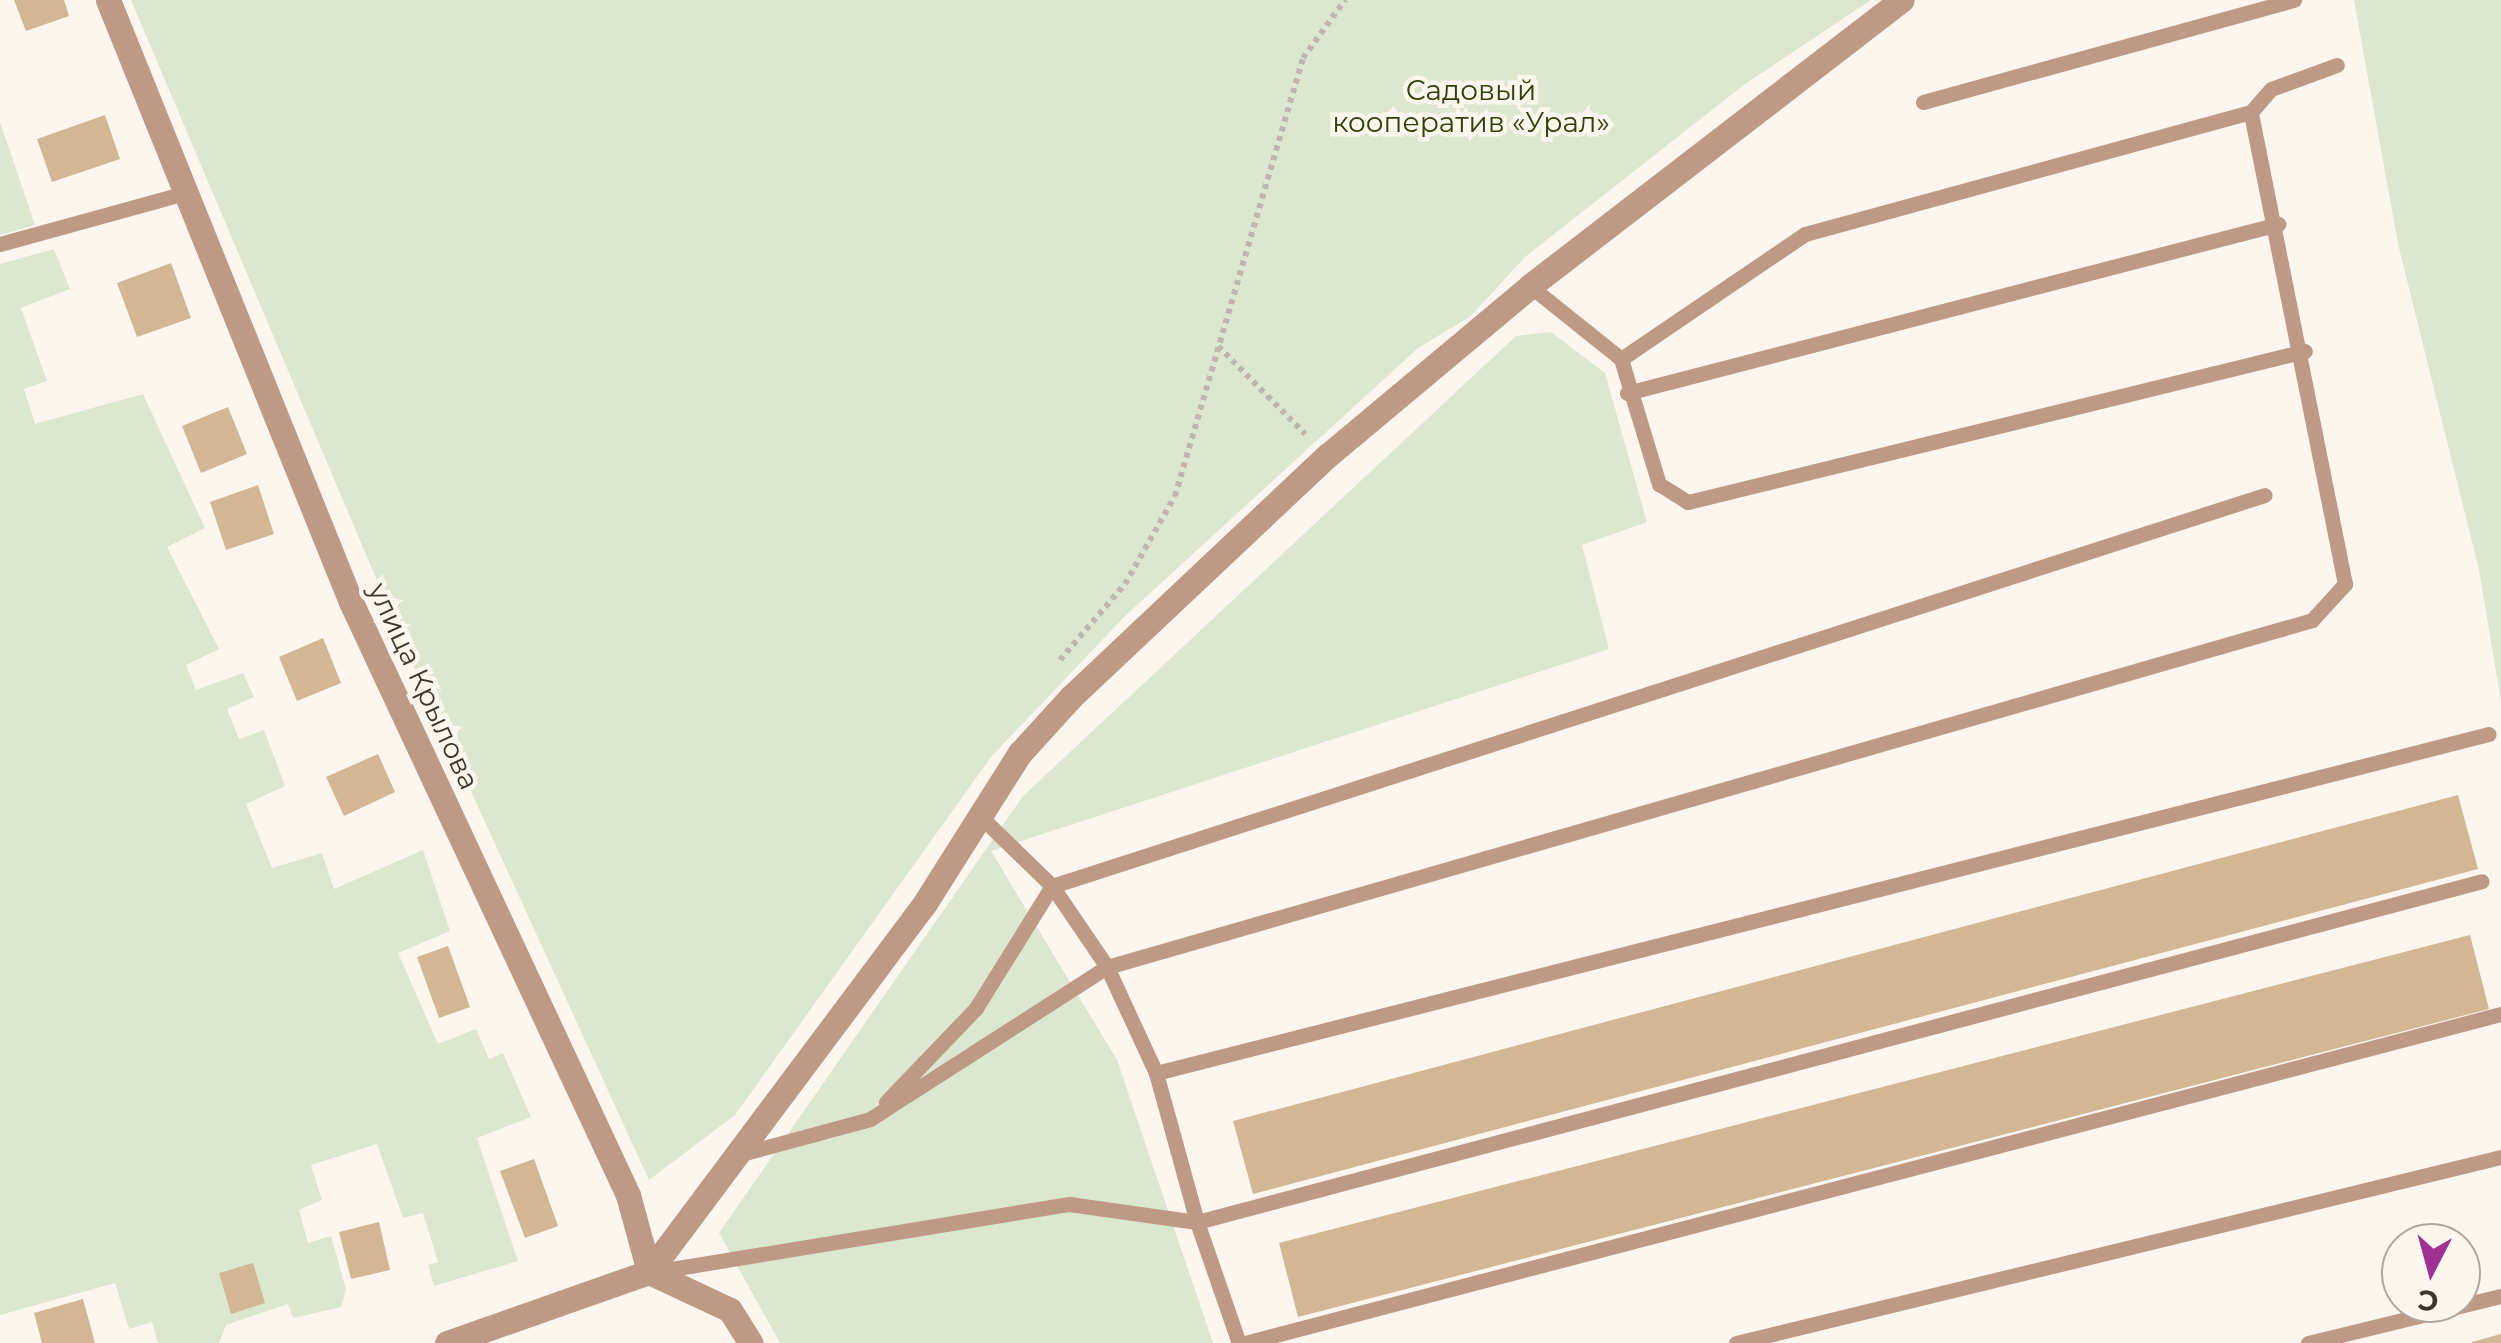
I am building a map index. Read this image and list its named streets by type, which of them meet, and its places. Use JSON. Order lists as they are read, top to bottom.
{
  "streets": {
    "street": ["улица Крылова"]
  },
  "parks": ["Садовый кооператив «Урал»"],
  "north": "bottom"
}
